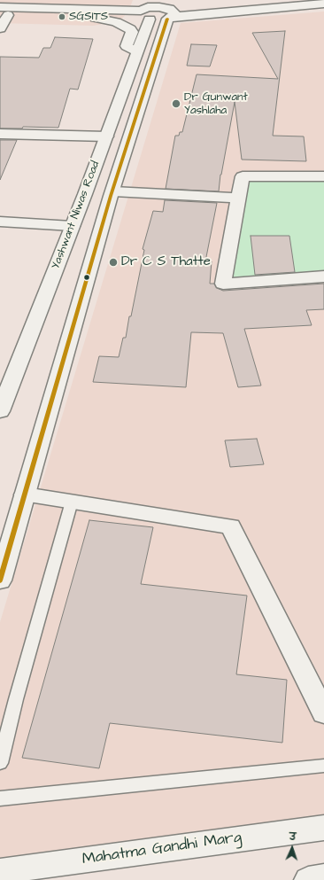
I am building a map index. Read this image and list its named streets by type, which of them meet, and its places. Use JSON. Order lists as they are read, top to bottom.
{
  "streets": {
    "main road": ["Yashwant Niwas Road", "Mahatma Gandhi Marg"]
  },
  "places": ["SGSITS", "Dr Gunwant Yashlaha", "Dr C S Thatte"],
  "north": "top"
}
